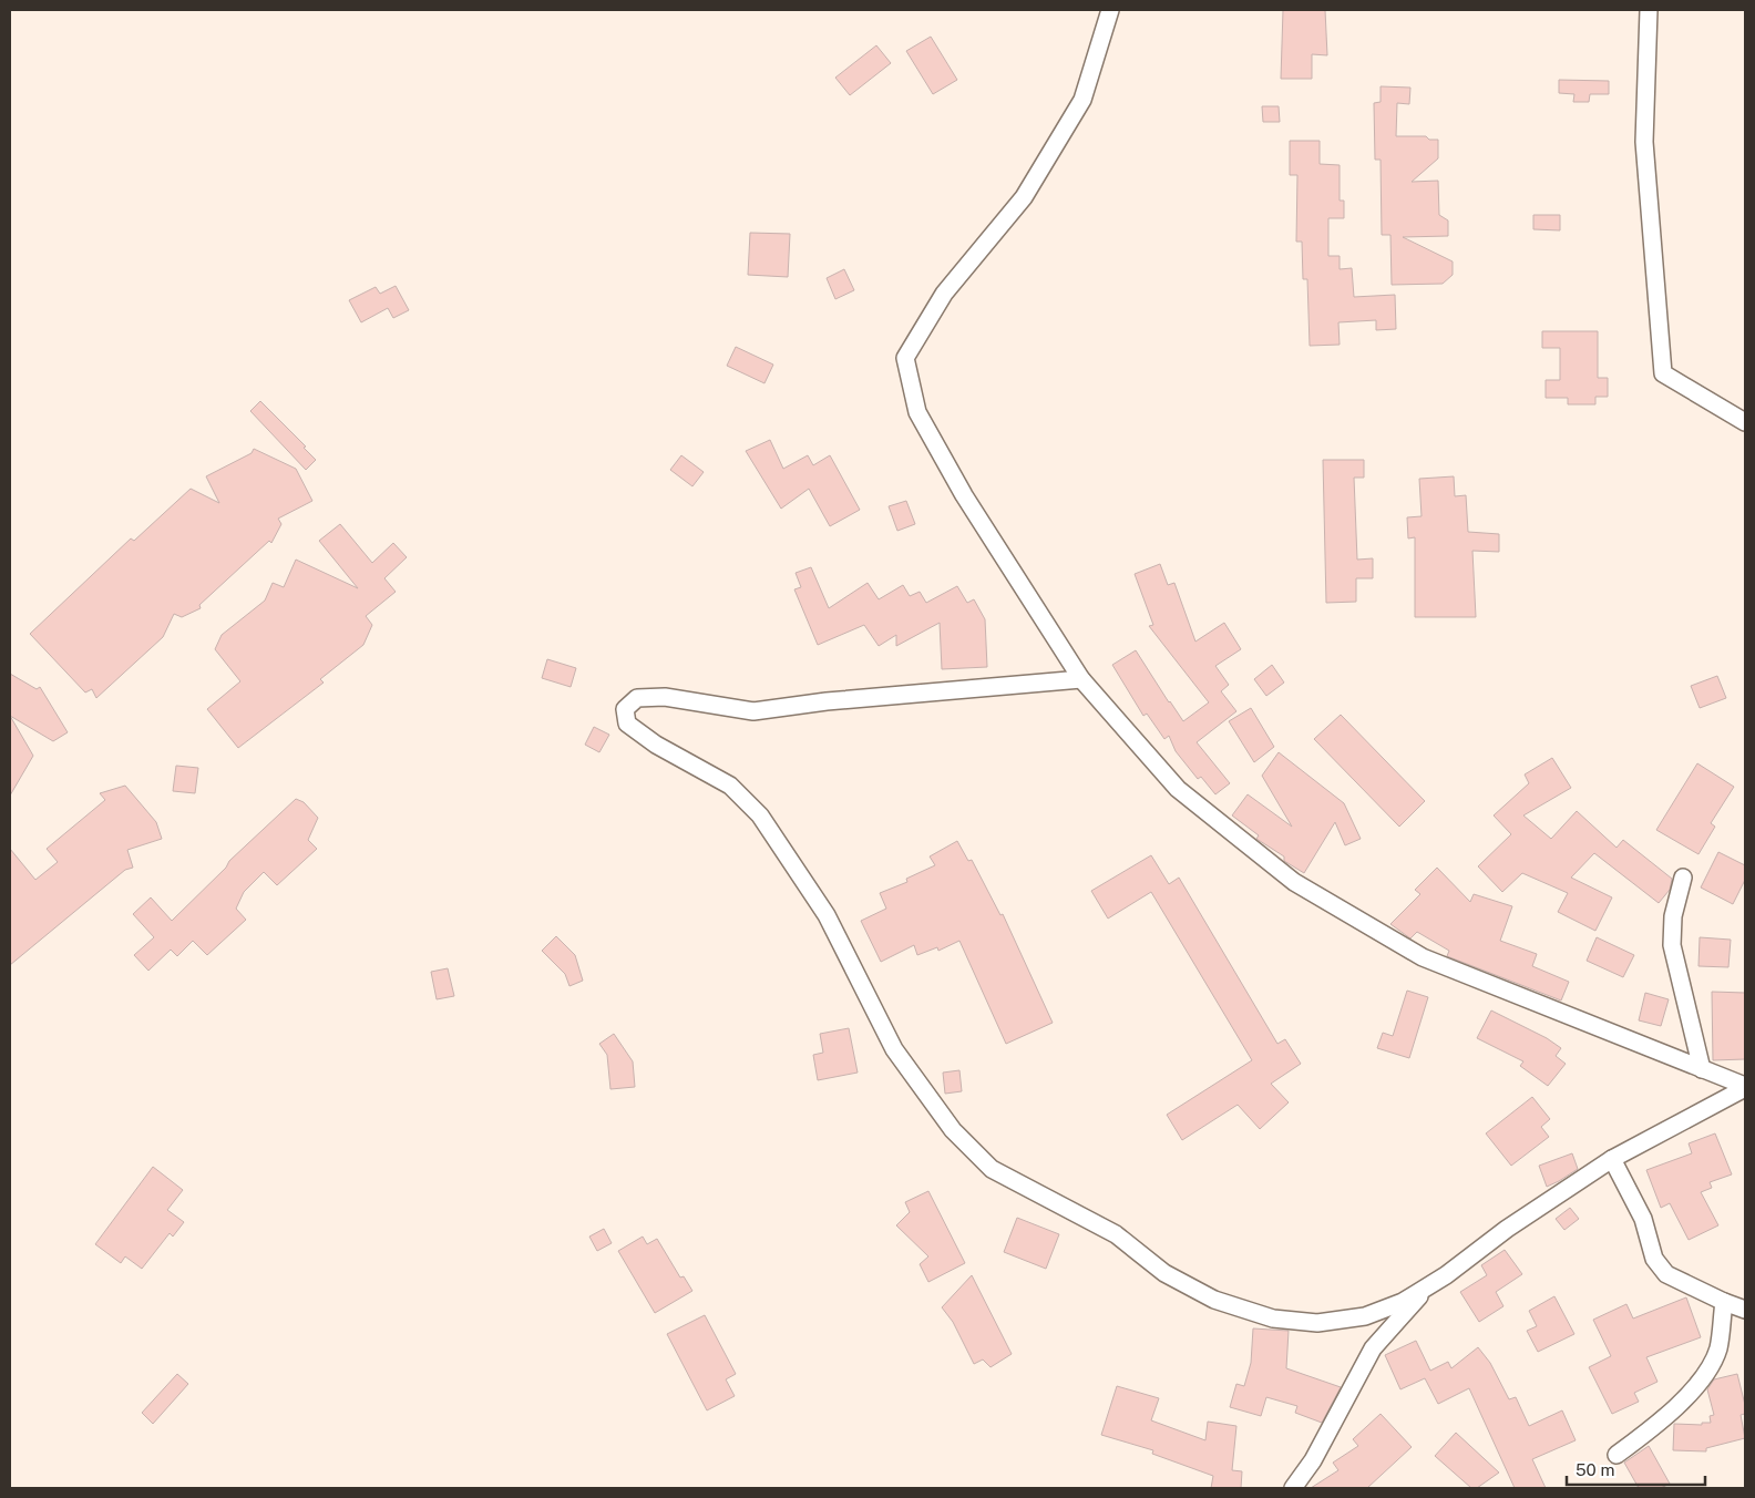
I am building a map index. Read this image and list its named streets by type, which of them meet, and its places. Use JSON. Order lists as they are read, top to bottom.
{
  "scale_bar": "50 m"
}
